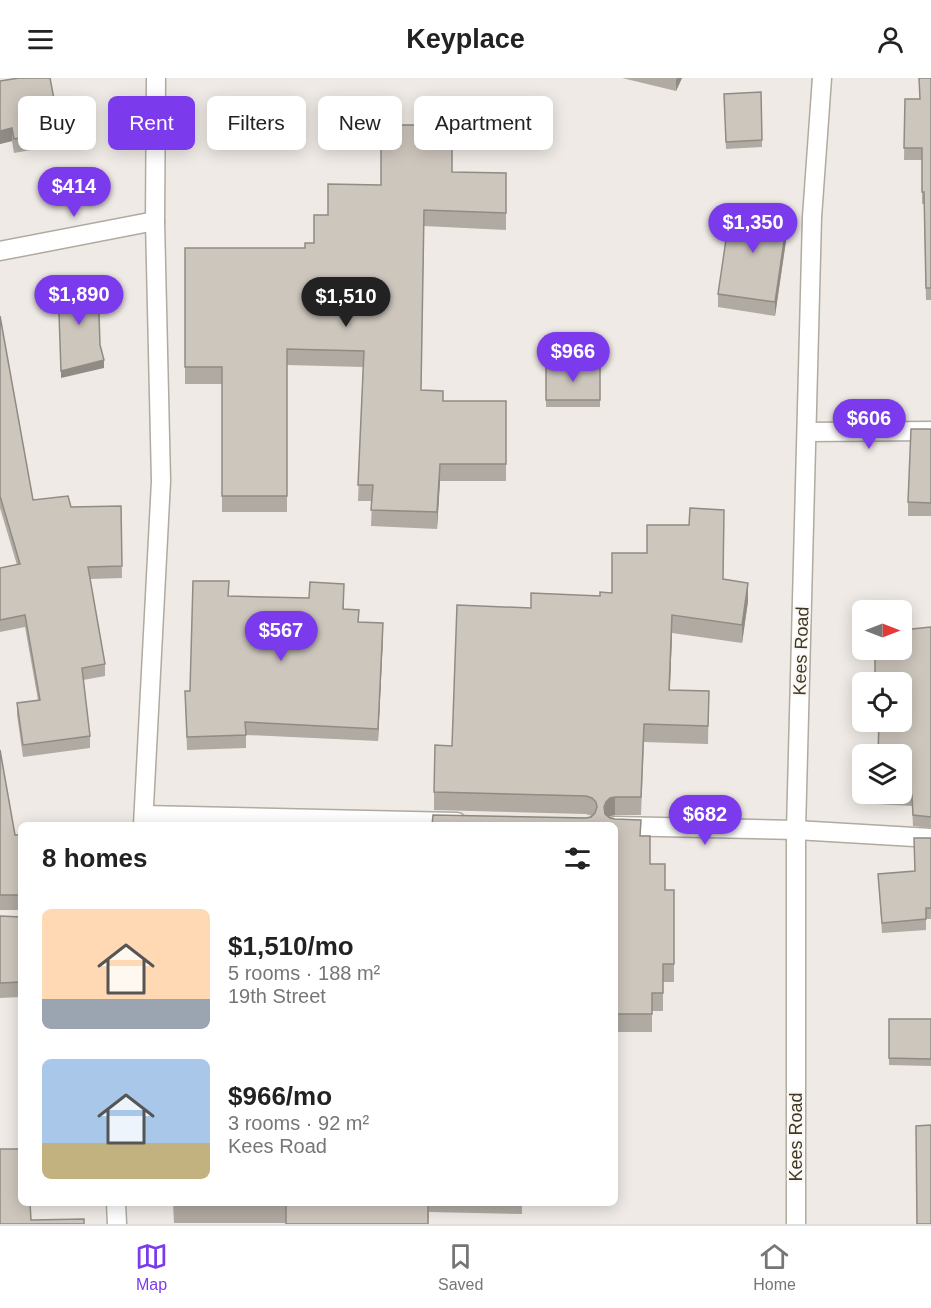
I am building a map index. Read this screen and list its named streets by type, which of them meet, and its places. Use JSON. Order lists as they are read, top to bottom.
{
  "streets": {
    "street": ["Kees Road"]
  },
  "north": "right",
  "page": {
    "header": "Keyplace",
    "chip": [
      "Buy",
      "Rent",
      "Filters",
      "New",
      "Apartment"
    ],
    "price": [
      "$414",
      "$1,350",
      "$1,890",
      "$1,510",
      "$966",
      "$606",
      "$567",
      "$682"
    ],
    "heading": "8 homes",
    "list": [
      {
        "name": "$1,510/mo",
        "note": "5 rooms · 188 m² · 19th Street"
      },
      {
        "name": "$966/mo",
        "note": "3 rooms · 92 m² · Kees Road"
      }
    ],
    "tabs": ["Map", "Saved", "Home"]
  }
}
